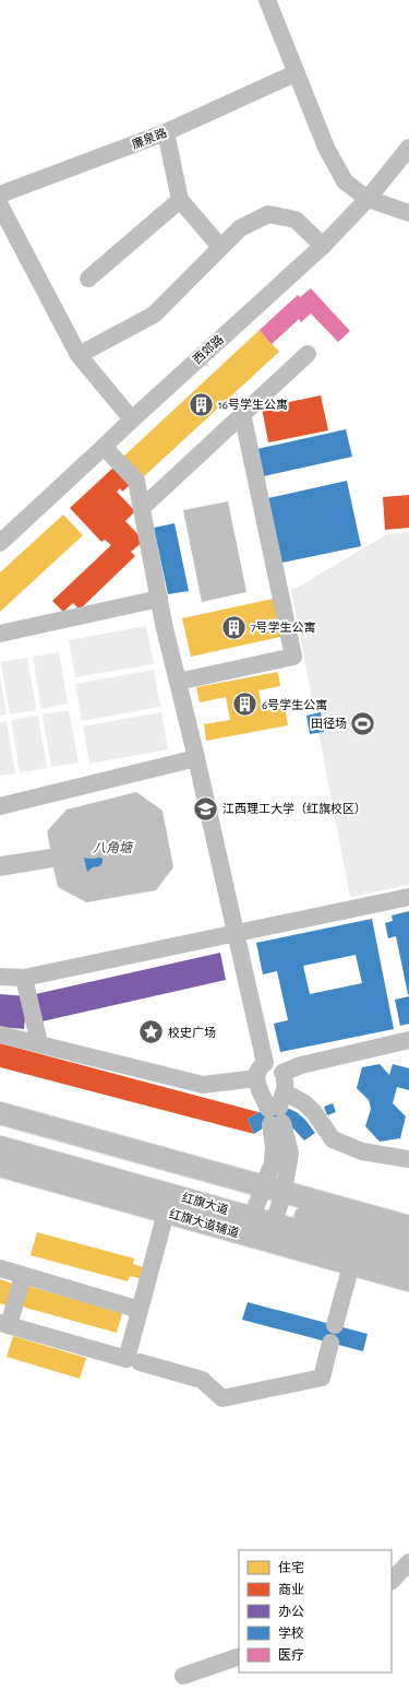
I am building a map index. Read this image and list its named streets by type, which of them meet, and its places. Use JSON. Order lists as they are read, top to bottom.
{
  "streets": {
    "main road": ["红旗大道", "红旗大道辅道"],
    "street": ["廉泉路", "西郊路"]
  },
  "crossings": [
    ["红旗大道", "红旗大道辅道"]
  ],
  "water": ["八角塘"],
  "places": {
    "building": ["16号学生公寓", "7号学生公寓", "6号学生公寓"],
    "sports": ["田径场"],
    "school or university": ["江西理工大学（红旗校区）"],
    "place": ["校史广场"]
  },
  "legend": [
    "住宅",
    "商业",
    "办公",
    "学校",
    "医疗"
  ]
}
